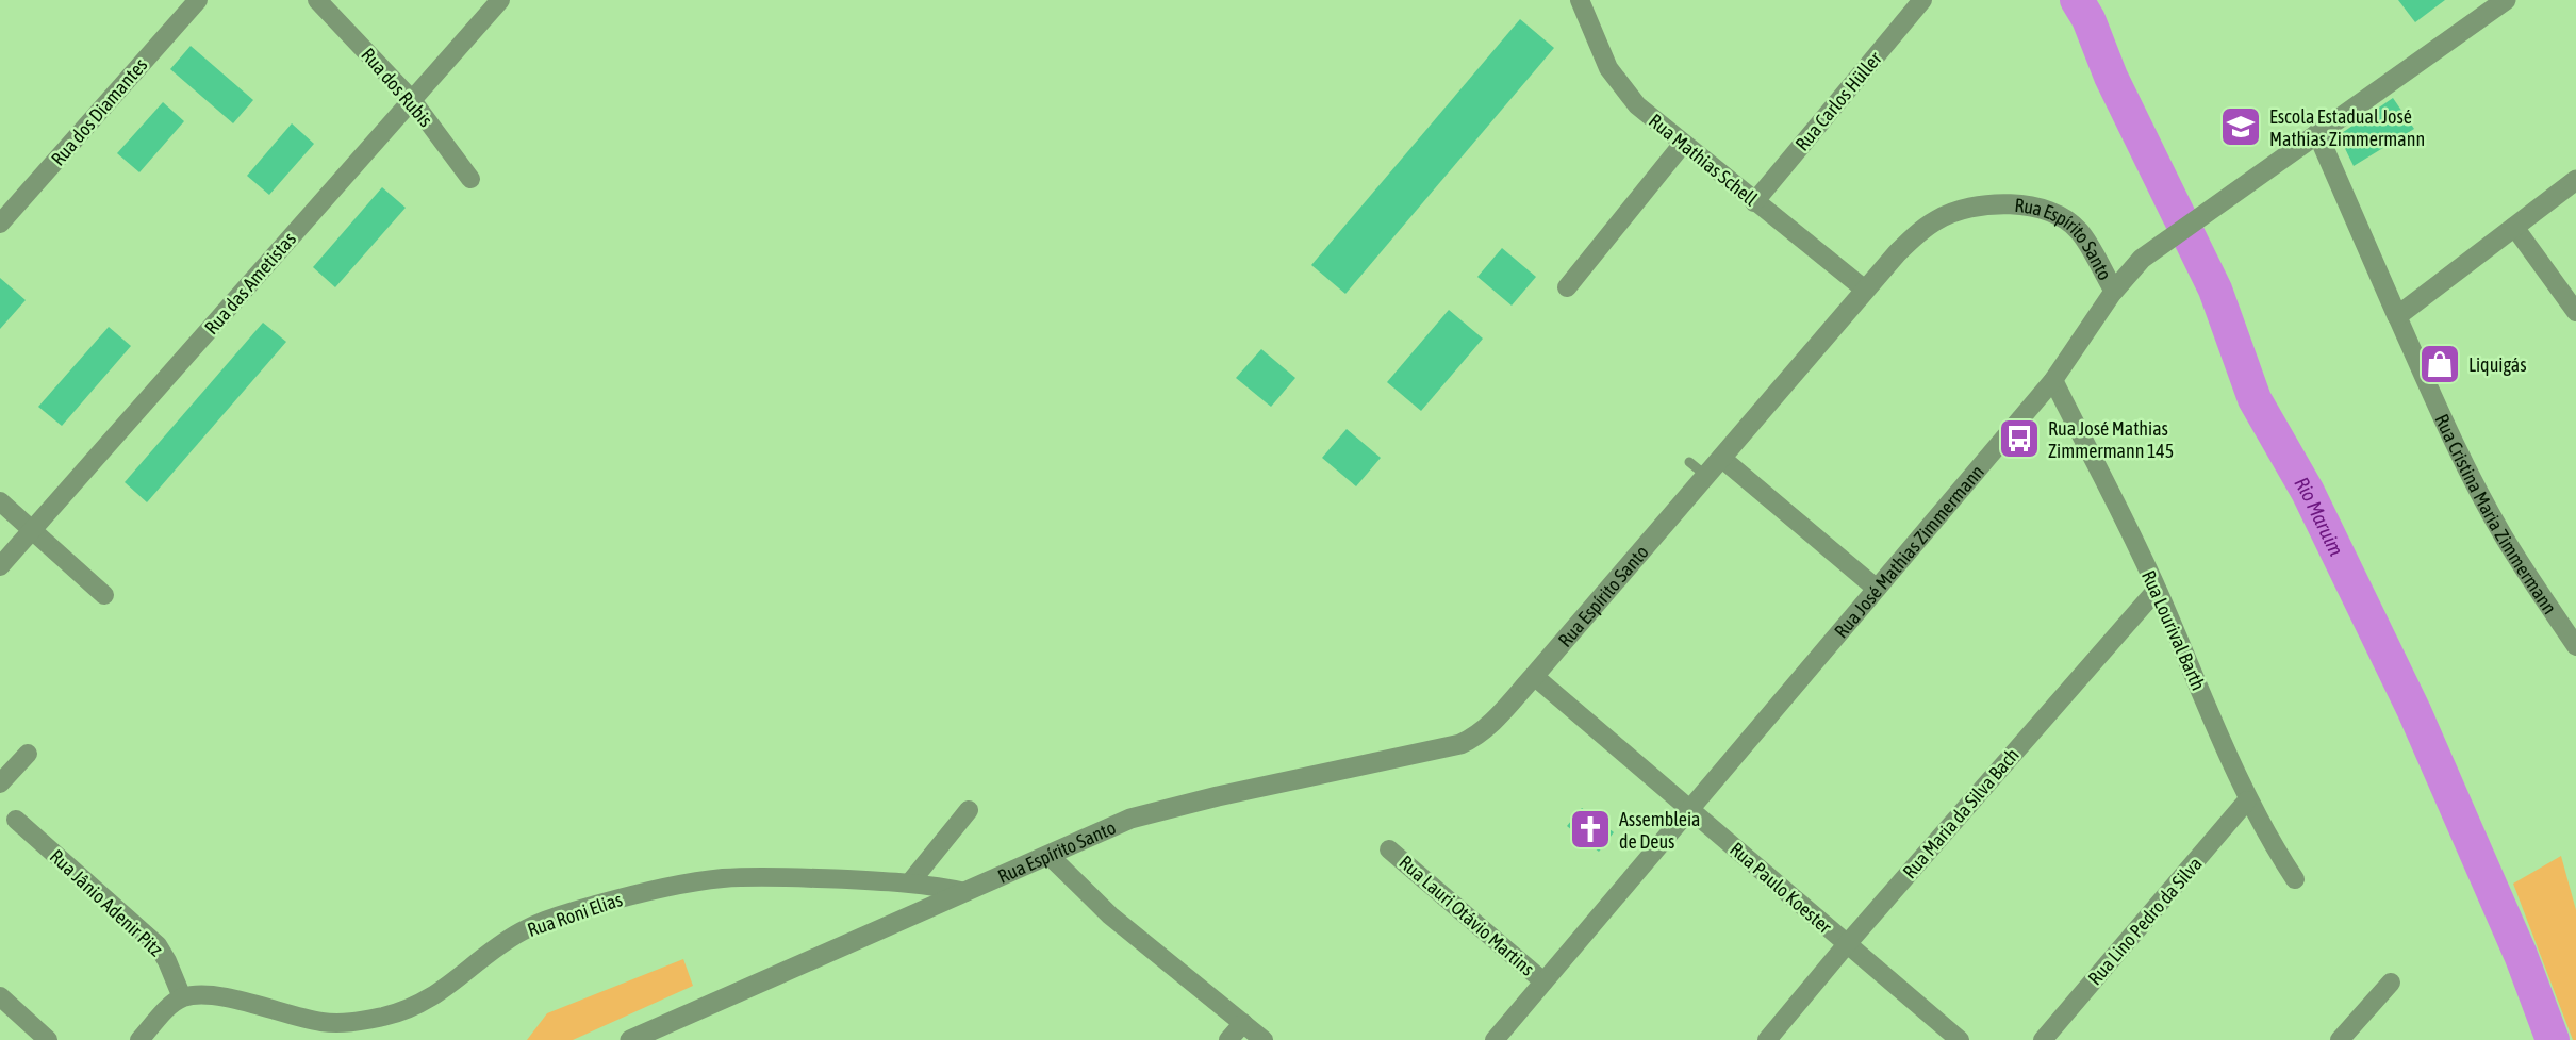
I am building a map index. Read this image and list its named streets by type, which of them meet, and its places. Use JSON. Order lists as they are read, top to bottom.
{
  "streets": {
    "street": [
      "Rua dos Rubis",
      "Rua Carlos Hüller",
      "Rua dos Diamantes",
      "Rua Mathias Schell",
      "Rua Espírito Santo",
      "Rua das Ametistas",
      "Rua Cristina Maria Zimmermann",
      "Rua José Mathias Zimmermann",
      "Rua Lourival Barth",
      "Rua Maria da Silva Bach",
      "Rua Paulo Koester",
      "Rua Jânio Adenir Pitz",
      "Rua Roni Elias",
      "Rua Lauri Otávio Martins",
      "Rua Lino Pedro da Silva"
    ]
  },
  "crossings": [
    ["Rua dos Rubis", "Rua das Ametistas"],
    ["Rua Carlos Hüller", "Rua Mathias Schell"],
    ["Rua Mathias Schell", "Rua Espírito Santo"],
    ["Rua Espírito Santo", "Rua José Mathias Zimmermann"],
    ["Rua Espírito Santo", "Rua Paulo Koester"],
    ["Rua Espírito Santo", "Rua Roni Elias"],
    ["Rua Cristina Maria Zimmermann", "Rua José Mathias Zimmermann"],
    ["Rua José Mathias Zimmermann", "Rua Lourival Barth"],
    ["Rua José Mathias Zimmermann", "Rua Paulo Koester"],
    ["Rua José Mathias Zimmermann", "Rua Lauri Otávio Martins"],
    ["Rua Lourival Barth", "Rua Maria da Silva Bach"],
    ["Rua Lourival Barth", "Rua Lino Pedro da Silva"],
    ["Rua Maria da Silva Bach", "Rua Paulo Koester"],
    ["Rua Jânio Adenir Pitz", "Rua Roni Elias"]
  ],
  "water": ["Rio Maruim"],
  "places": {
    "school or university": ["Escola Estadual José Mathias Zimmermann"],
    "shop": ["Liquigás"],
    "bus stop": ["Rua José Mathias Zimmermann 145"],
    "church": ["Assembleia de Deus"]
  }
}
